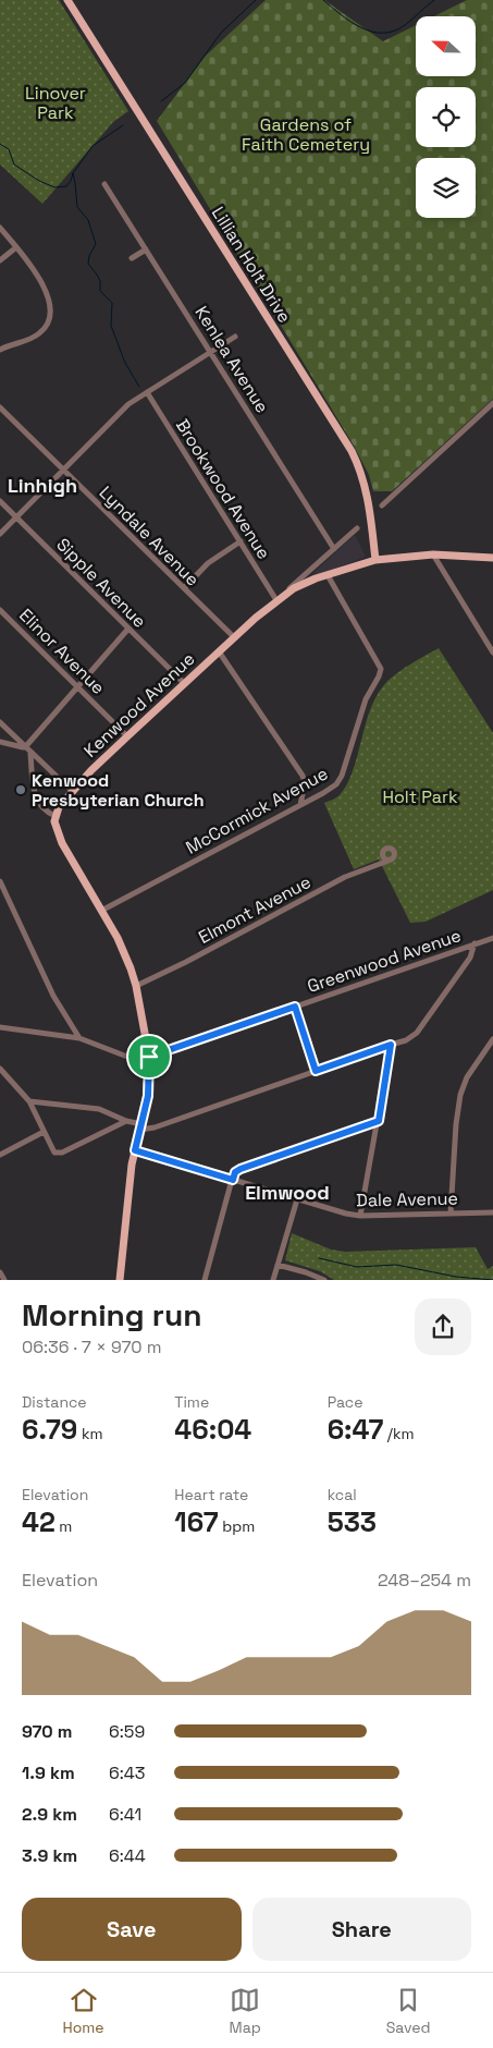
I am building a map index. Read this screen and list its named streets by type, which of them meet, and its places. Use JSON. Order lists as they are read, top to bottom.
{
  "streets": {
    "main road": ["Lillian Holt Drive", "Kenwood Avenue"],
    "street": [
      "Kenlea Avenue",
      "Brookwood Avenue",
      "Lyndale Avenue",
      "Sipple Avenue",
      "Elinor Avenue",
      "McCormick Avenue",
      "Elmont Avenue",
      "Greenwood Avenue",
      "Dale Avenue"
    ]
  },
  "crossings": [
    ["Lillian Holt Drive", "Kenwood Avenue"],
    ["Brookwood Avenue", "Kenwood Avenue"],
    ["Lyndale Avenue", "Kenwood Avenue"],
    ["Sipple Avenue", "Kenwood Avenue"],
    ["Elinor Avenue", "Kenwood Avenue"],
    ["Kenwood Avenue", "McCormick Avenue"]
  ],
  "districts": ["Linhigh", "Elmwood"],
  "parks": ["Linover Park", "Gardens of Faith Cemetery", "Holt Park"],
  "places": ["Kenwood Presbyterian Church"],
  "north": "left",
  "page": {
    "heading": ["Morning run", "06:36 · 7 × 970 m"],
    "stats": [
      ["Distance", "6.79 km"],
      ["Time", "46:04"],
      ["Pace", "6:47 /km"],
      ["Elevation", "42 m"],
      ["Heart rate", "167 bpm"],
      ["kcal", "533"]
    ],
    "chart": ["Elevation", "248–254 m"],
    "list": [
      {
        "name": "970 m",
        "note": "6:59"
      },
      {
        "name": "1.9 km",
        "note": "6:43"
      },
      {
        "name": "2.9 km",
        "note": "6:41"
      },
      {
        "name": "3.9 km",
        "note": "6:44"
      }
    ],
    "buttons": ["Save", "Share"],
    "tabs": ["Home", "Map", "Saved"]
  }
}
